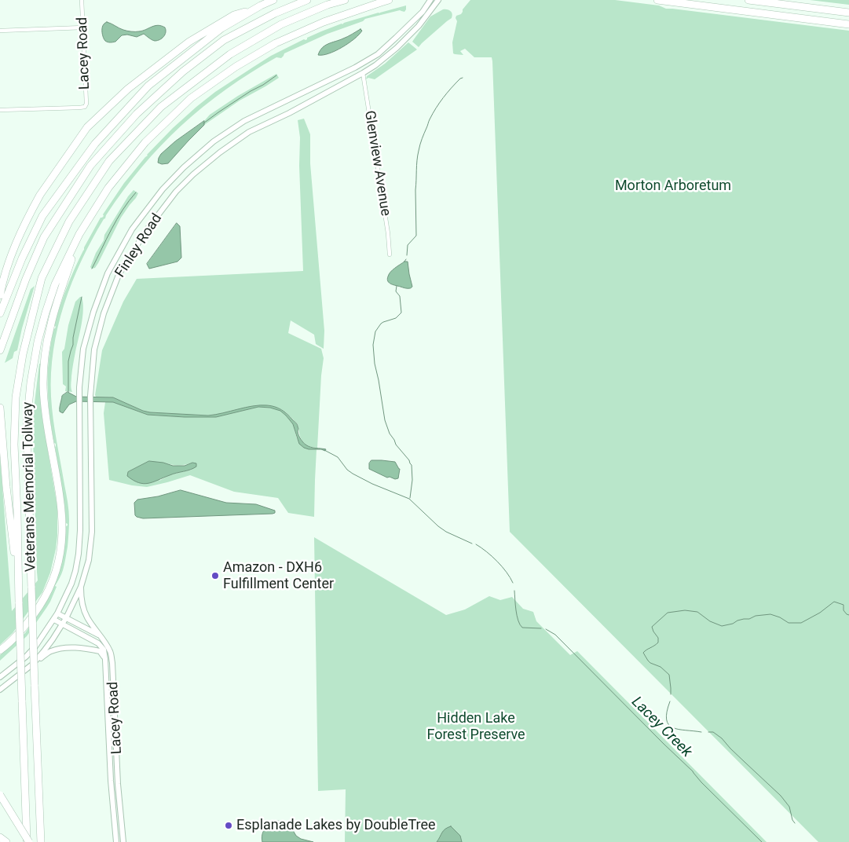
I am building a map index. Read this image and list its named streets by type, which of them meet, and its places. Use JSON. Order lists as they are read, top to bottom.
{
  "streets": {
    "highway": ["Veterans Memorial Tollway"],
    "main road": ["Lacey Road", "Finley Road"],
    "street": ["Glenview Avenue"]
  },
  "crossings": [
    ["Lacey Road", "Finley Road"],
    ["Glenview Avenue", "Finley Road"]
  ],
  "water": ["Lacey Creek"],
  "parks": ["Morton Arboretum", "Hidden Lake Forest Preserve"],
  "places": ["Amazon - DXH6 Fulfillment Center", "Esplanade Lakes by DoubleTree"]
}
